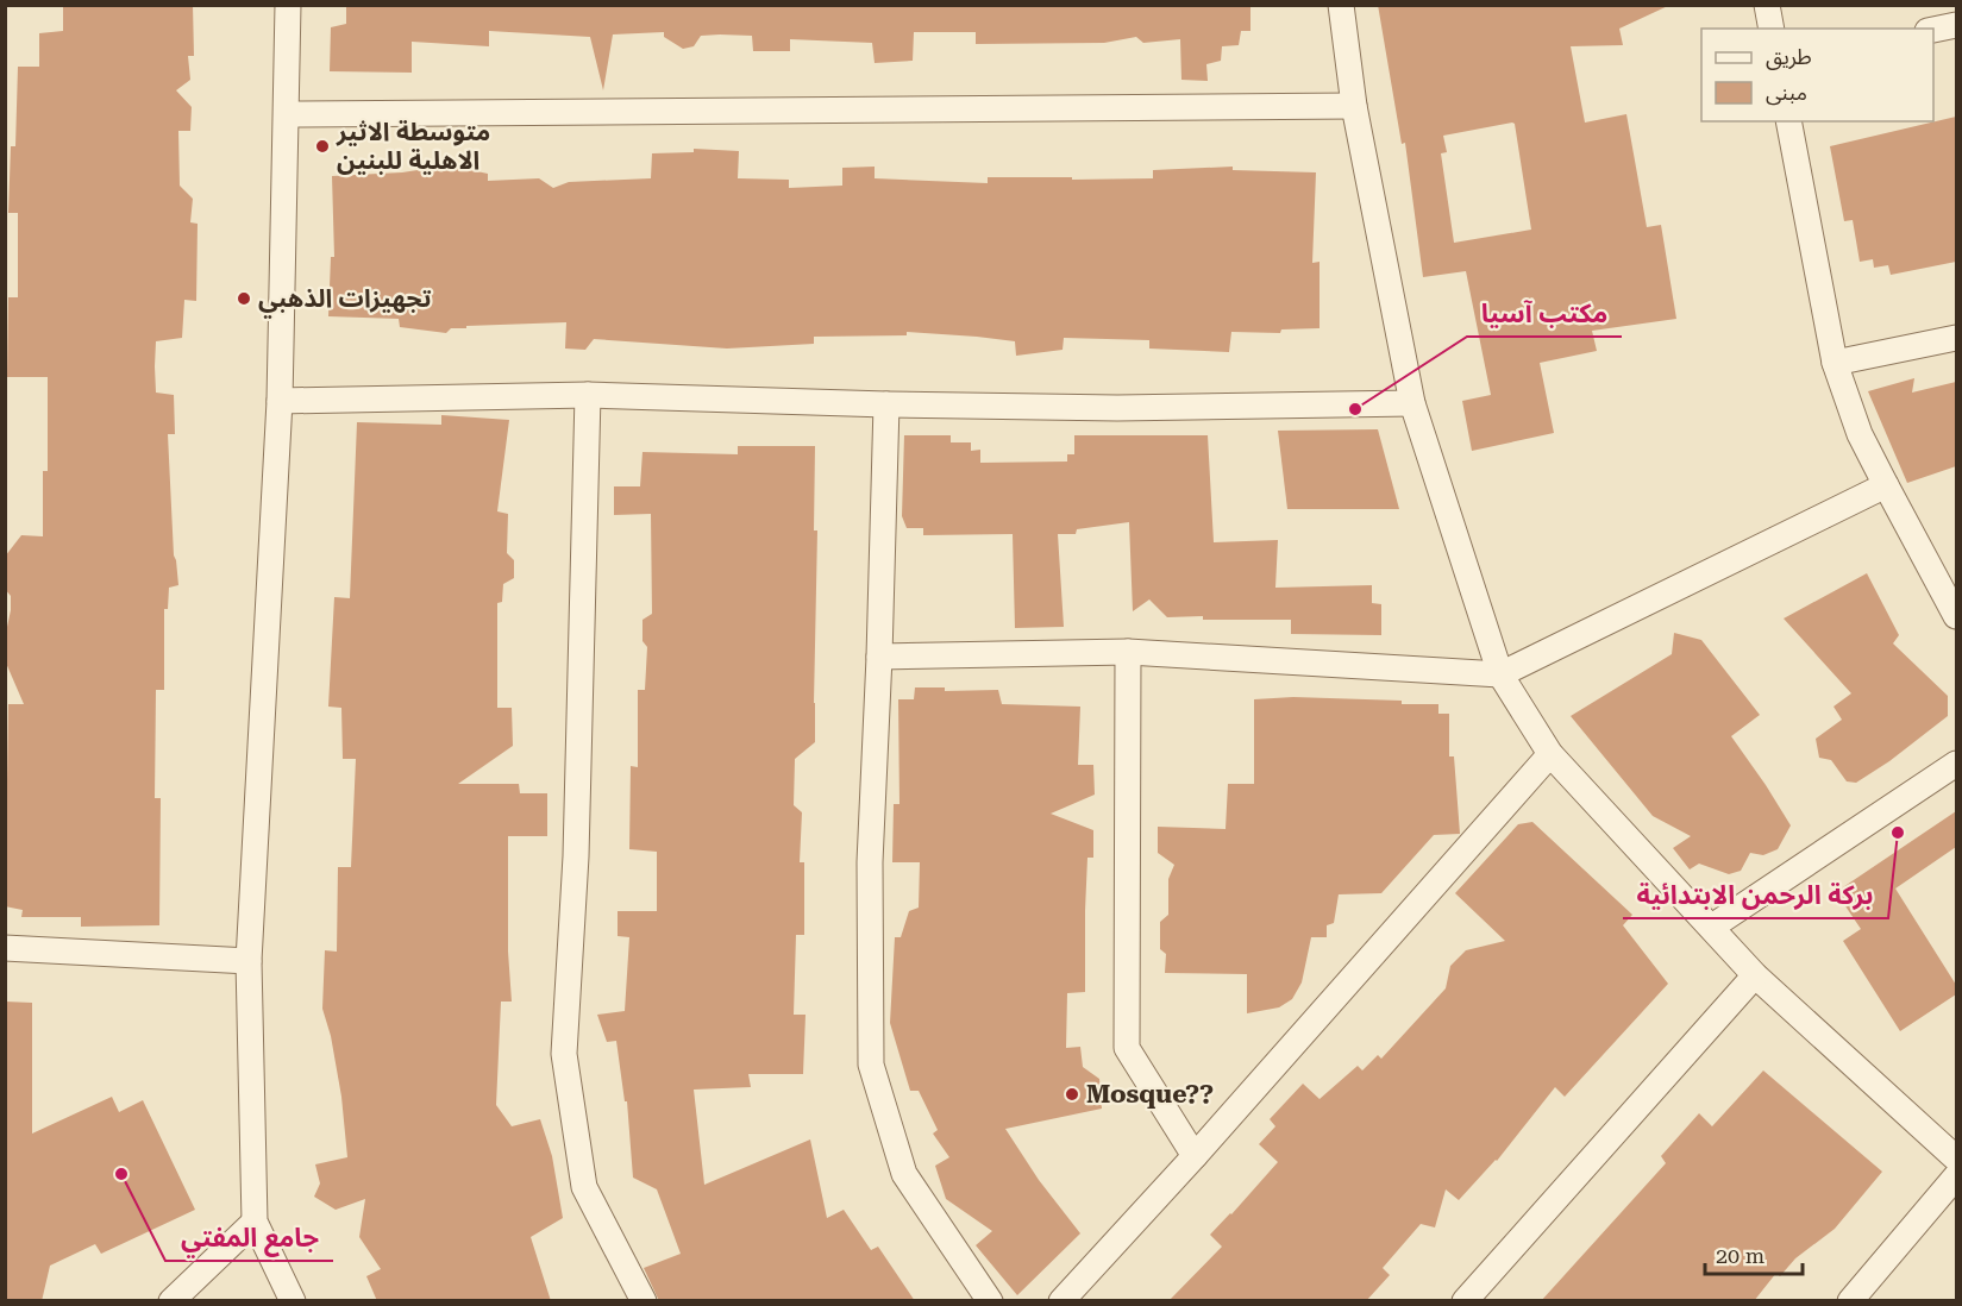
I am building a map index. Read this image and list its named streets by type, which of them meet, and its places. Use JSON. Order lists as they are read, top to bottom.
{
  "places": [
    "متوسطة الاثير الاهلية للبنين",
    "تجهيزات الذهبي",
    "مكتب آسيا",
    "بركة الرحمن الابتدائية",
    "Mosque??",
    "جامع المفتي"
  ],
  "legend": ["طريق", "مبنى"],
  "scale_bar": "20 m"
}
